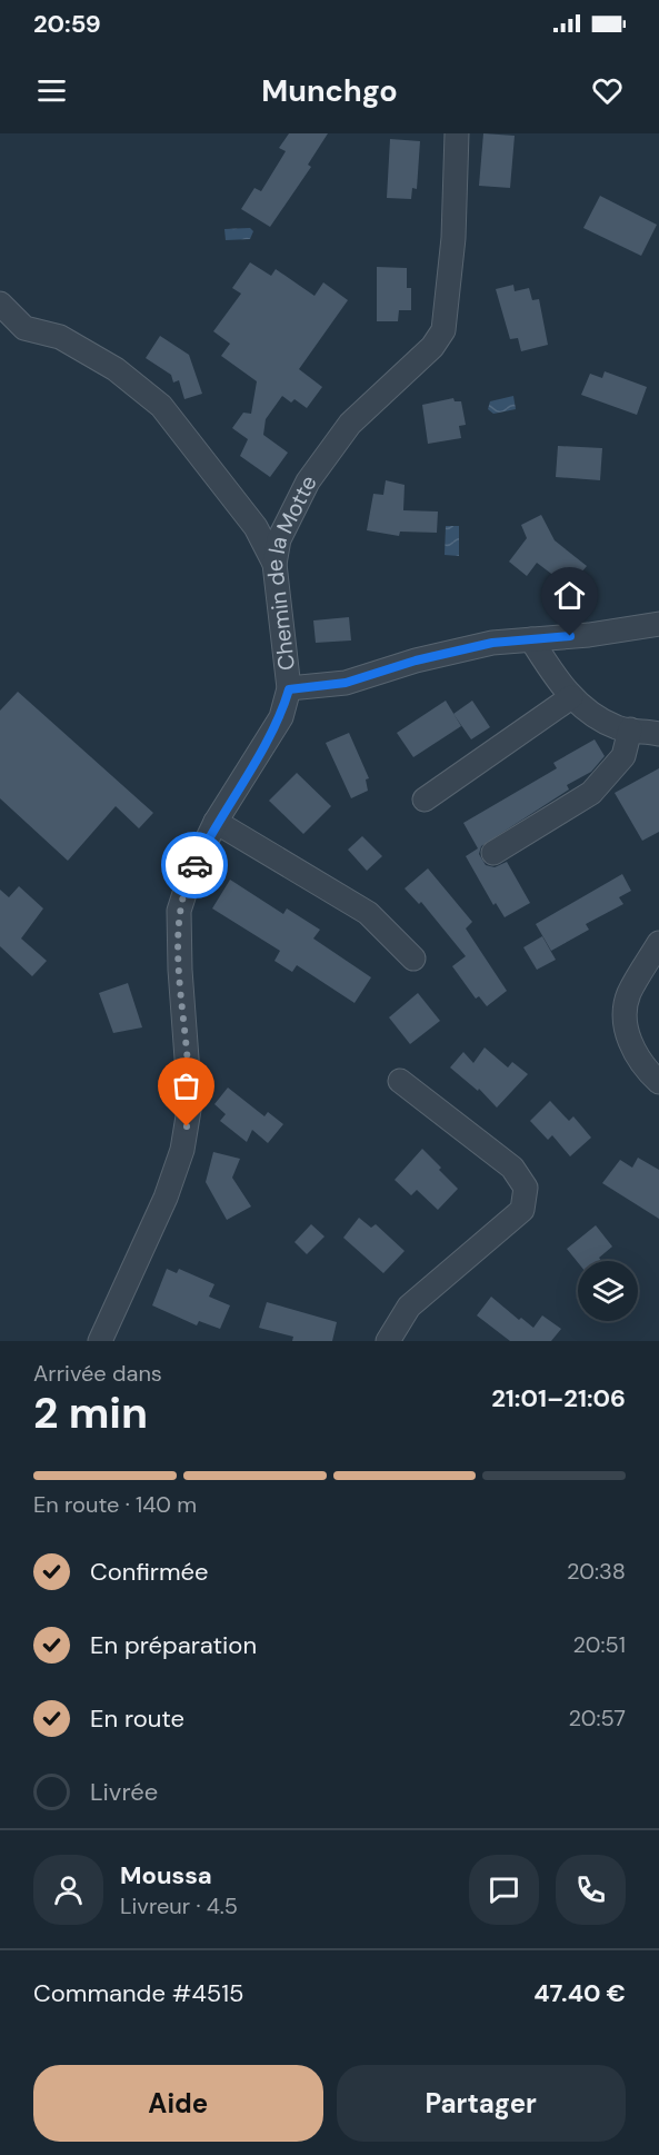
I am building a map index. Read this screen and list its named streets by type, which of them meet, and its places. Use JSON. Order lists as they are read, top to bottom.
{
  "streets": {
    "street": ["Chemin de la Motte"]
  },
  "page": {
    "status": "20:59",
    "header": "Munchgo",
    "heading": ["2 min", "Arrivée dans", "21:01–21:06"],
    "panel": [
      "Moussa",
      "Livreur · 4.5",
      "Commande #4515",
      "47.40 €"
    ],
    "bar": "En route · 140 m",
    "list": [
      ["Confirmée", "20:38"],
      ["En préparation", "20:51"],
      ["En route", "20:57"],
      "Livrée"
    ],
    "buttons": ["Aide", "Partager"]
  }
}
